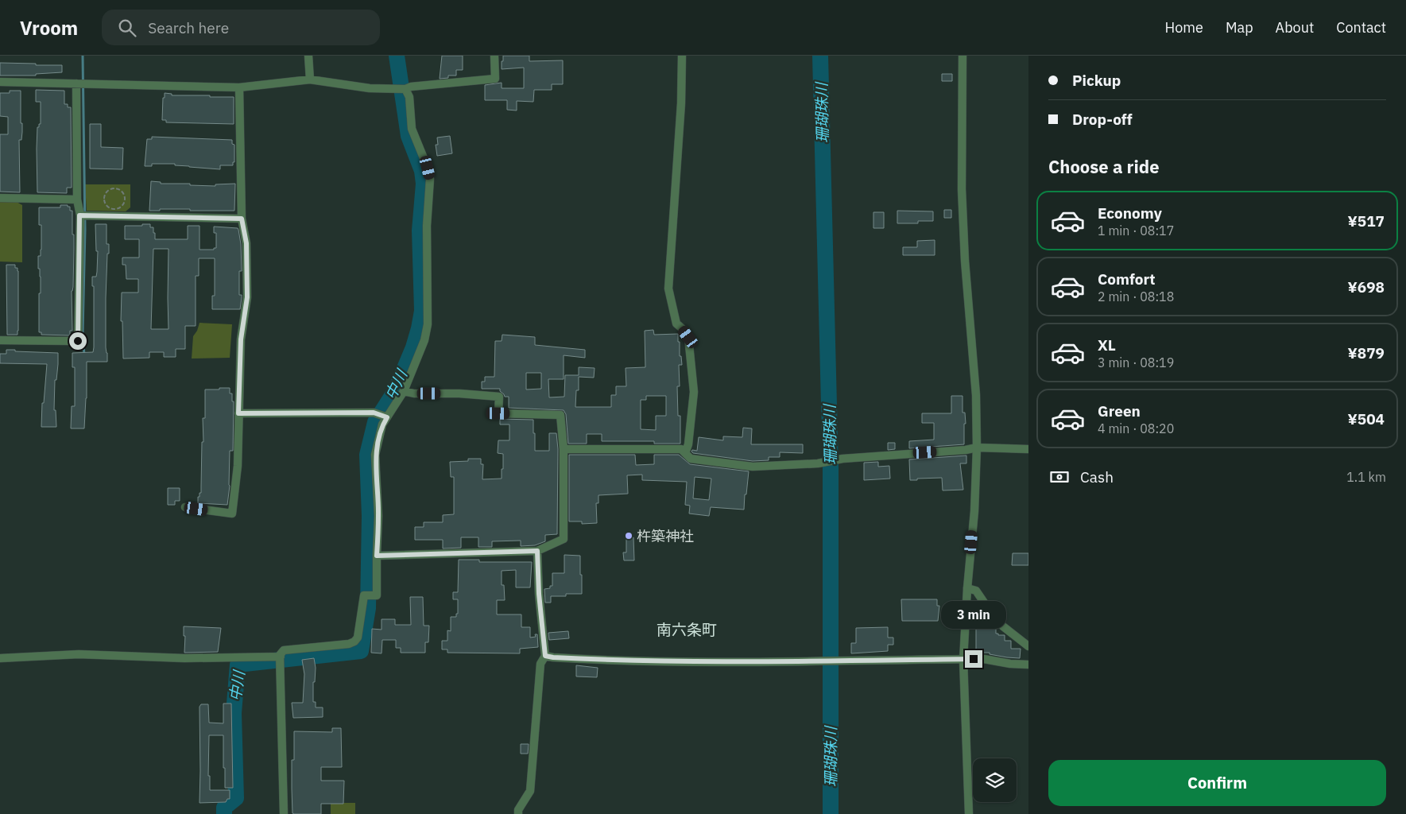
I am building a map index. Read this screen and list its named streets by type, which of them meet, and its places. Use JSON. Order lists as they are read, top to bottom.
{
  "districts": ["南六条町"],
  "water": ["珊瑚珠川", "中川"],
  "places": ["杵築神社"],
  "page": {
    "header": "Vroom",
    "search": "Search here",
    "nav": [
      "Home",
      "Map",
      "About",
      "Contact"
    ],
    "banner": ["Pickup", "Drop-off"],
    "heading": "Choose a ride",
    "list": [
      {
        "name": "Economy",
        "note": "1 min · 08:17",
        "value": "¥517"
      },
      {
        "name": "Comfort",
        "note": "2 min · 08:18",
        "value": "¥698"
      },
      {
        "name": "XL",
        "note": "3 min · 08:19",
        "value": "¥879"
      },
      {
        "name": "Green",
        "note": "4 min · 08:20",
        "value": "¥504"
      }
    ],
    "pay": ["Cash", "1.1 km"],
    "bubble": "3 min",
    "buttons": "Confirm"
  }
}
